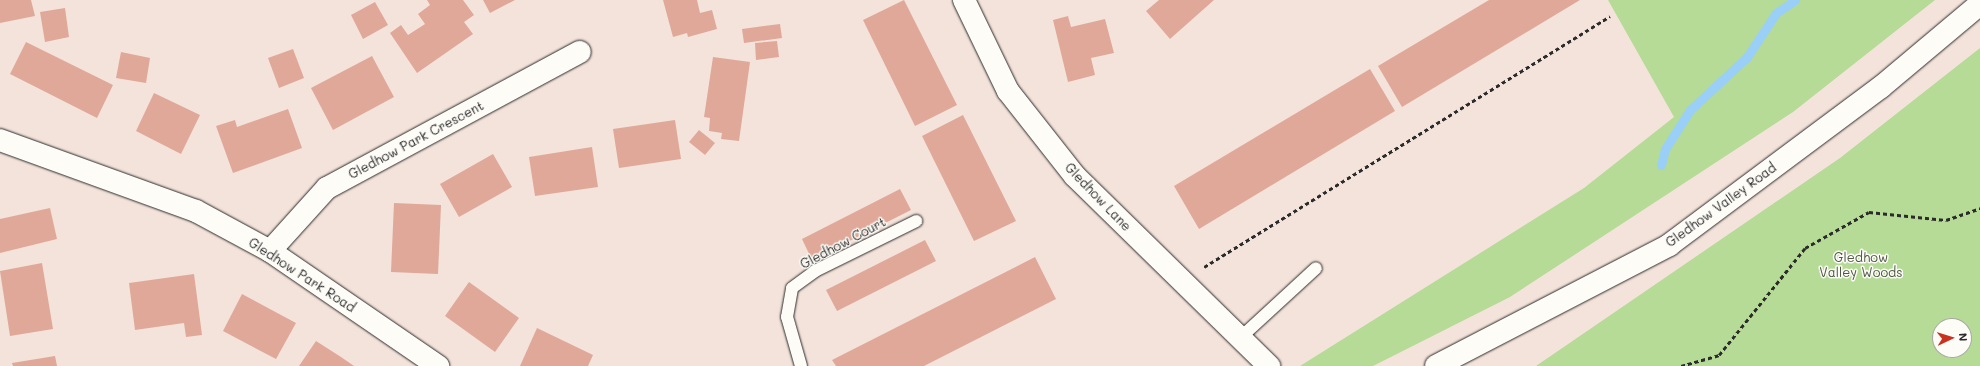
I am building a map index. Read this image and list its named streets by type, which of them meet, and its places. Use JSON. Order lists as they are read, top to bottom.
{
  "streets": {
    "street": [
      "Gledhow Park Crescent",
      "Gledhow Lane",
      "Gledhow Valley Road",
      "Gledhow Park Road"
    ],
    "lane": ["Gledhow Court"]
  },
  "crossings": [
    ["Gledhow Park Crescent", "Gledhow Park Road"]
  ],
  "parks": ["Gledhow Valley Woods"],
  "north": "right"
}
